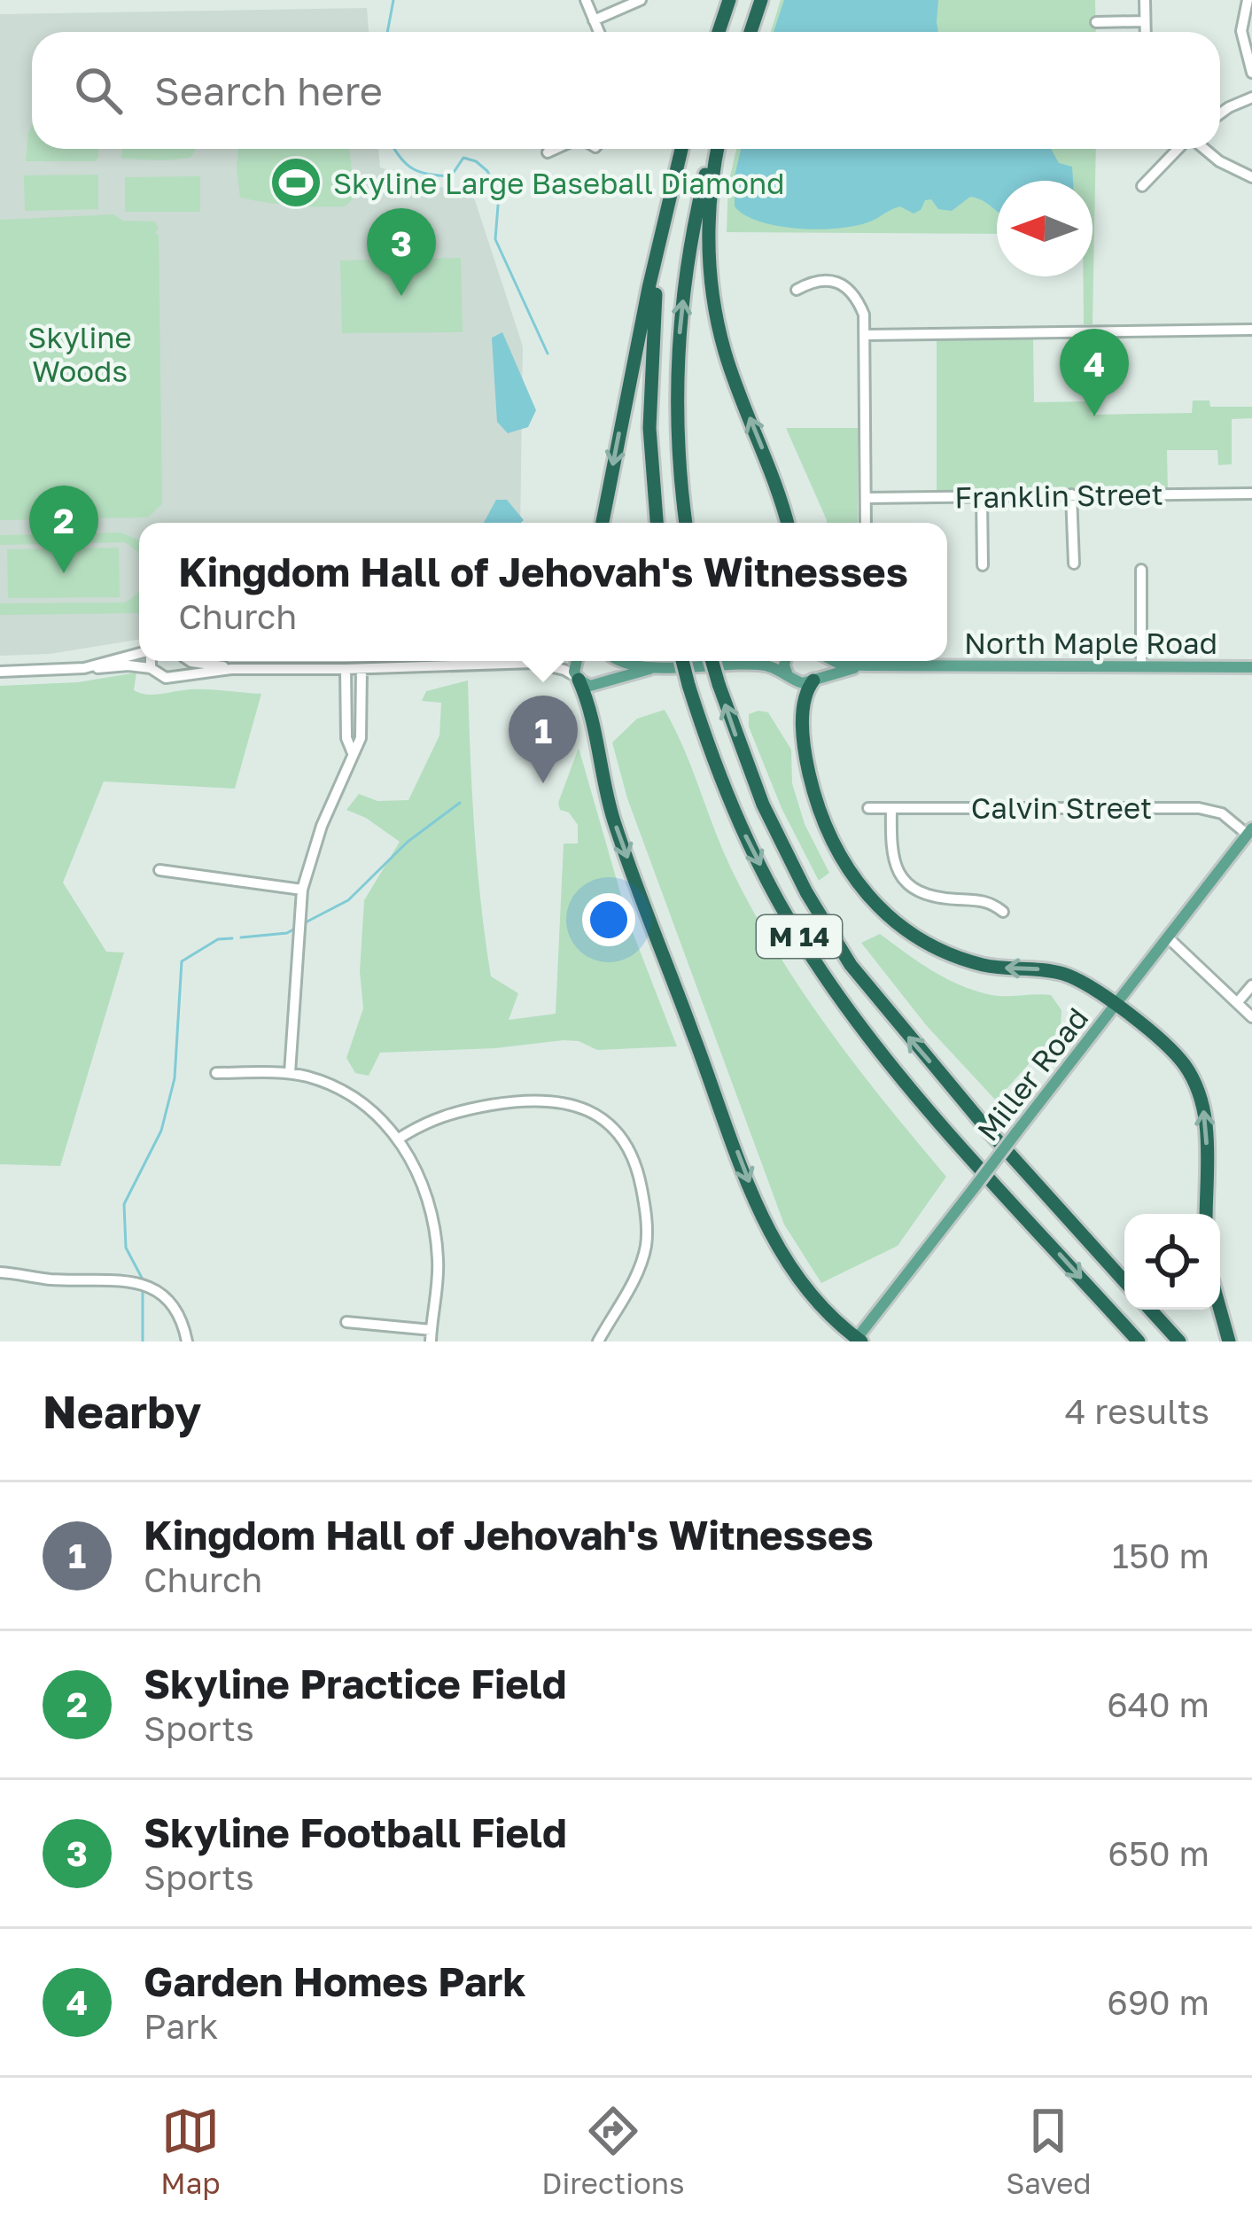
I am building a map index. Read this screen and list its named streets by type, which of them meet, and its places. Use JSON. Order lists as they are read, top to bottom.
{
  "streets": {
    "highway": ["M 14"],
    "main road": ["North Maple Road", "Miller Road"],
    "street": ["Franklin Street", "Calvin Street"]
  },
  "crossings": [
    ["Calvin Street", "Miller Road"]
  ],
  "parks": ["Skyline Woods"],
  "places": {
    "sports": ["Skyline Large Baseball Diamond"]
  },
  "north": "left",
  "page": {
    "search": "Search here",
    "pins": [
      "3",
      "4",
      "2",
      "1"
    ],
    "popup": ["Kingdom Hall of Jehovah's Witnesses", "Church"],
    "heading": ["Nearby", "4 results"],
    "list": [
      {
        "mark": "1",
        "name": "Kingdom Hall of Jehovah's Witnesses",
        "note": "Church",
        "value": "150 m"
      },
      {
        "mark": "2",
        "name": "Skyline Practice Field",
        "note": "Sports",
        "value": "640 m"
      },
      {
        "mark": "3",
        "name": "Skyline Football Field",
        "note": "Sports",
        "value": "650 m"
      },
      {
        "mark": "4",
        "name": "Garden Homes Park",
        "note": "Park",
        "value": "690 m"
      }
    ],
    "nav": ["Map", "Directions", "Saved"]
  }
}
